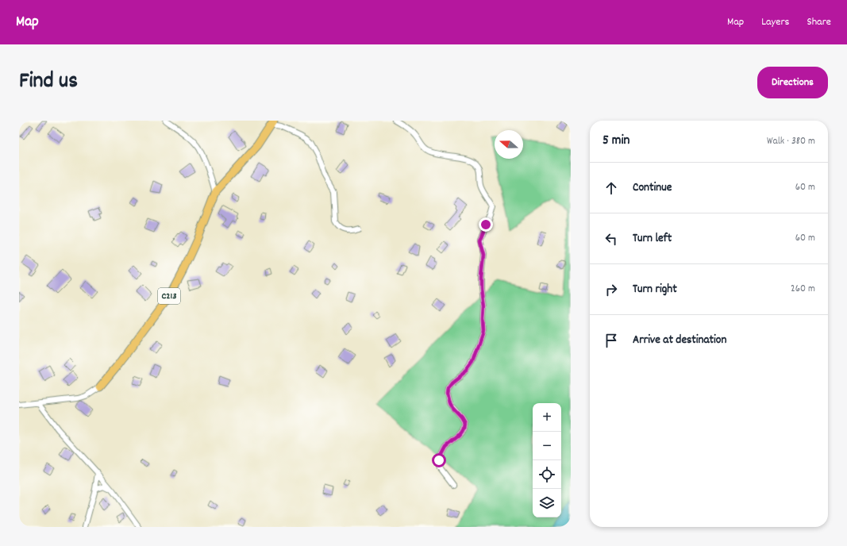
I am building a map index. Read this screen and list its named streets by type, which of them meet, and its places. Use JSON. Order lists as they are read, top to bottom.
{
  "streets": {
    "main road": ["C213"]
  },
  "north": "left",
  "page": {
    "header": "Map",
    "nav": ["Map", "Layers", "Share"],
    "title": "Find us",
    "buttons": "Directions",
    "heading": ["5 min", "Walk · 380 m"],
    "list": [
      ["Continue", "60 m"],
      ["Turn left", "60 m"],
      ["Turn right", "260 m"],
      "Arrive at destination"
    ],
    "map_buttons": ["+", "−"]
  }
}
